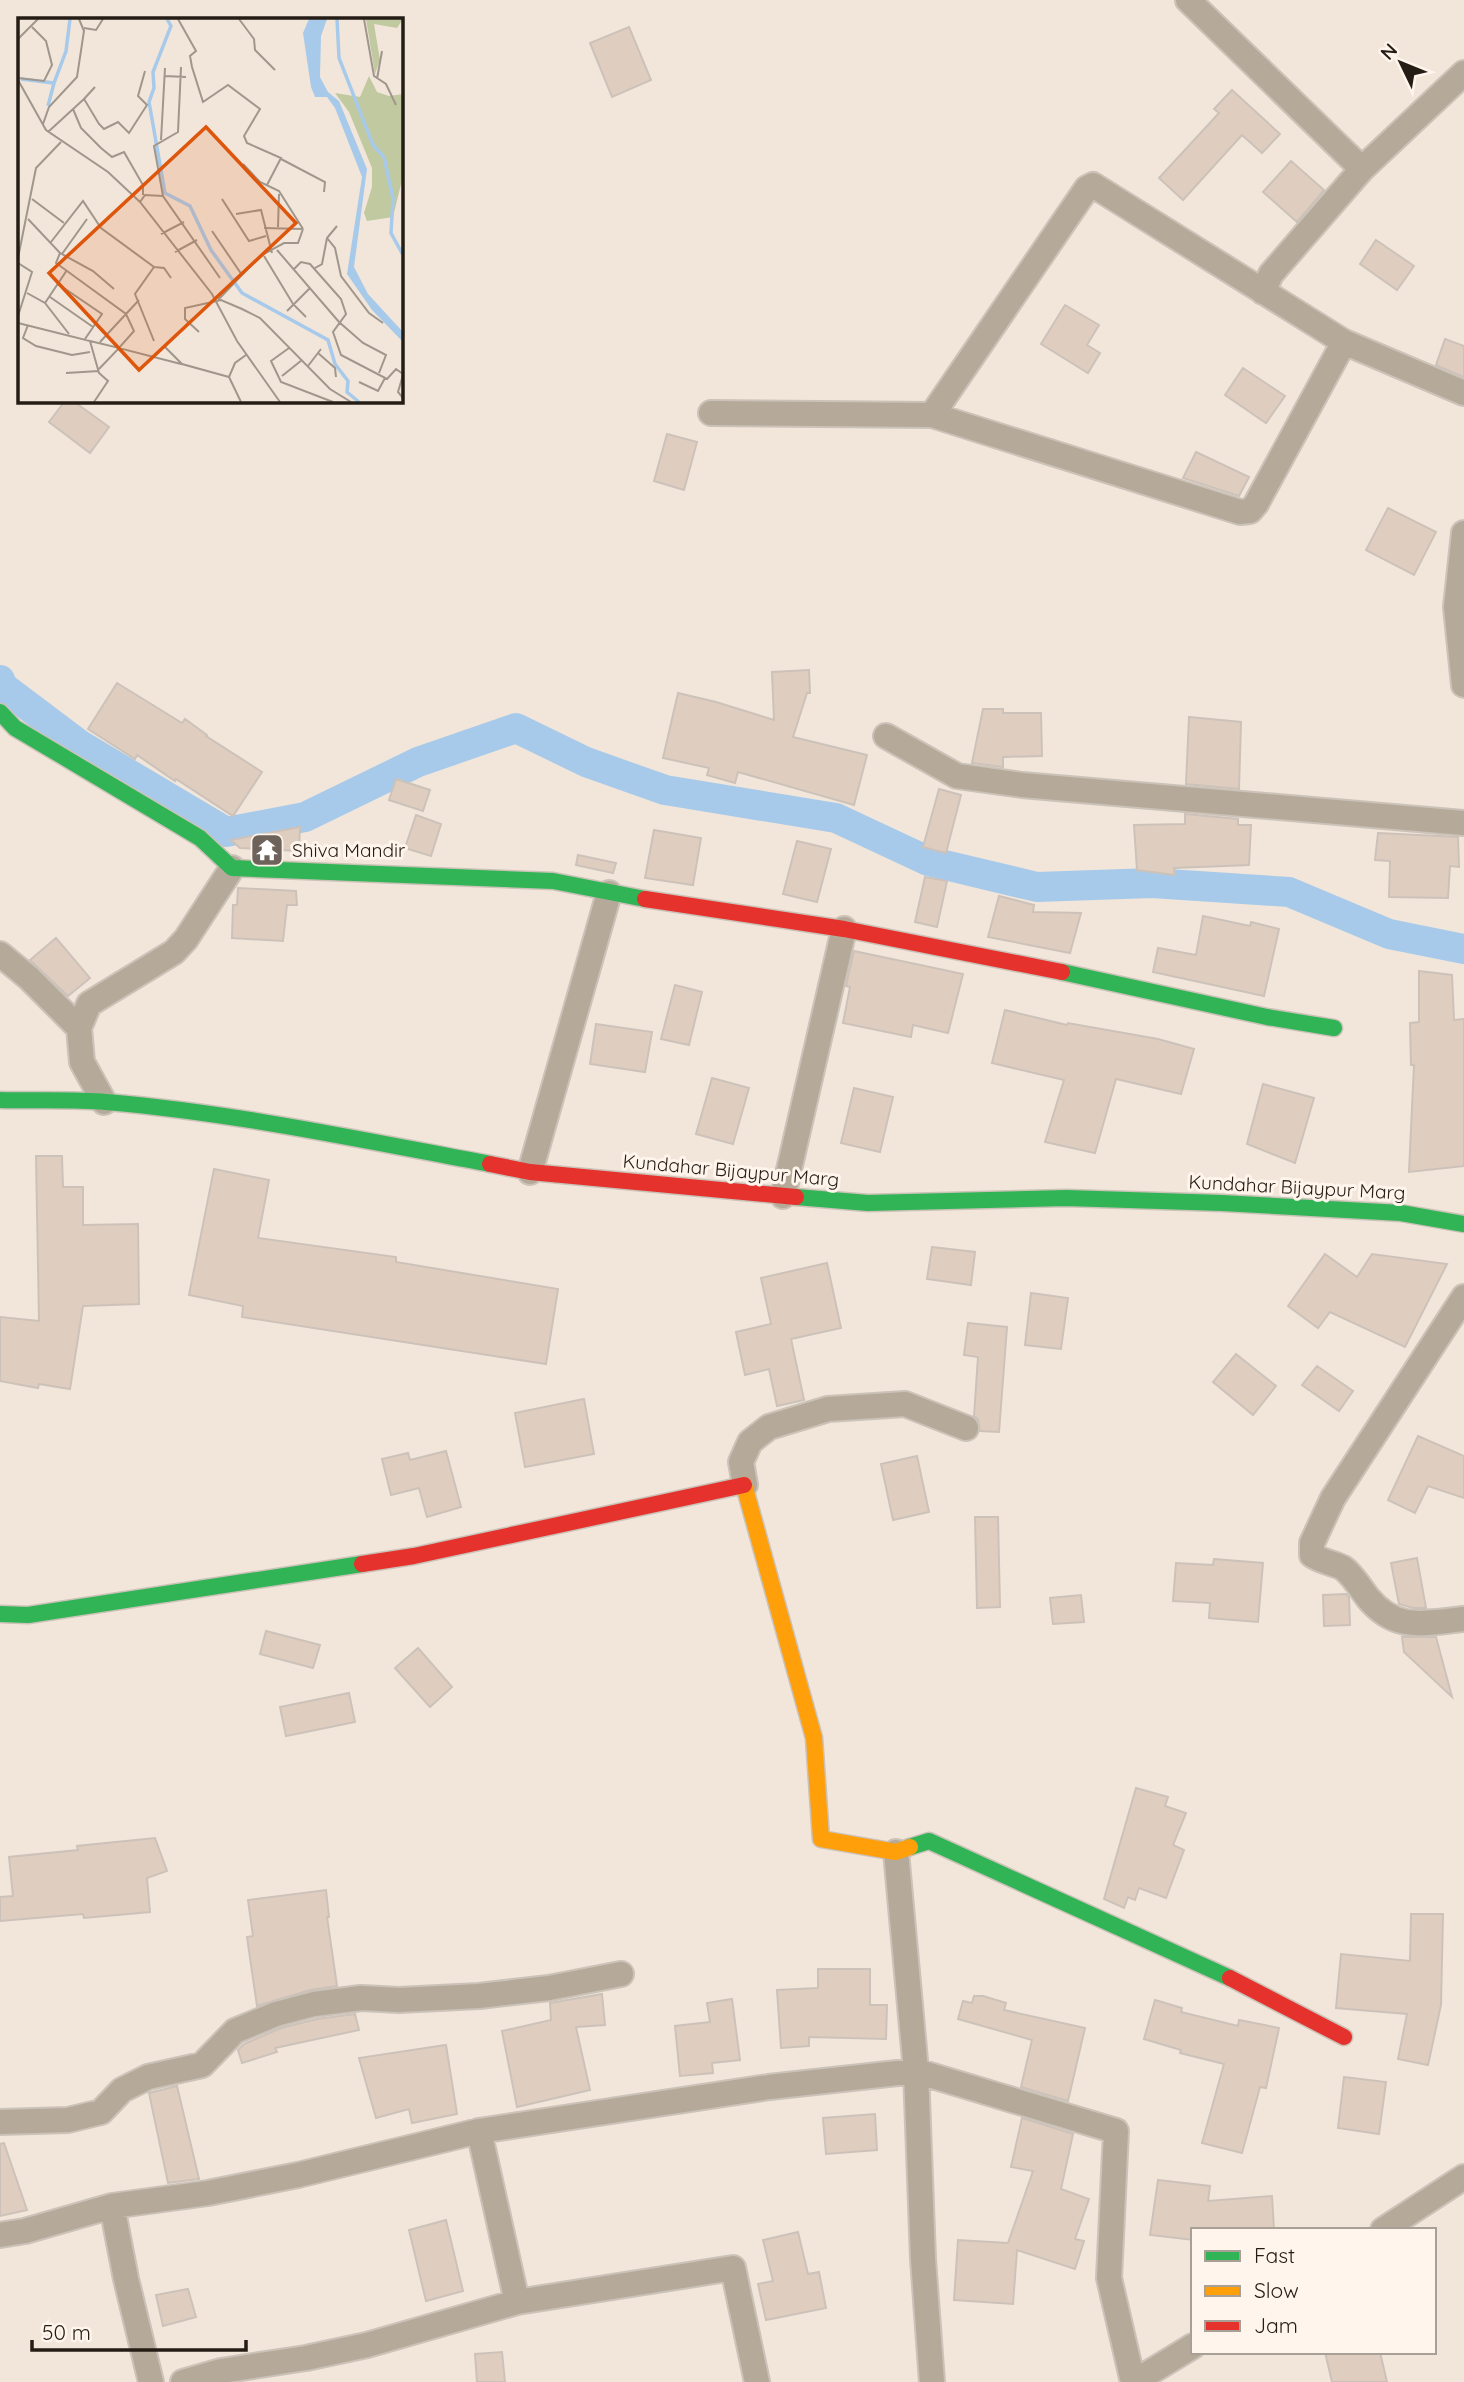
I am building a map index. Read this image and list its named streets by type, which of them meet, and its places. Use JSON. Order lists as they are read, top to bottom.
{
  "streets": {
    "street": ["Kundahar Bijaypur Marg"]
  },
  "places": {
    "temple": ["Shiva Mandir"]
  },
  "legend": ["Fast", "Slow", "Jam"],
  "scale_bar": "50 m",
  "north": "top left"
}
